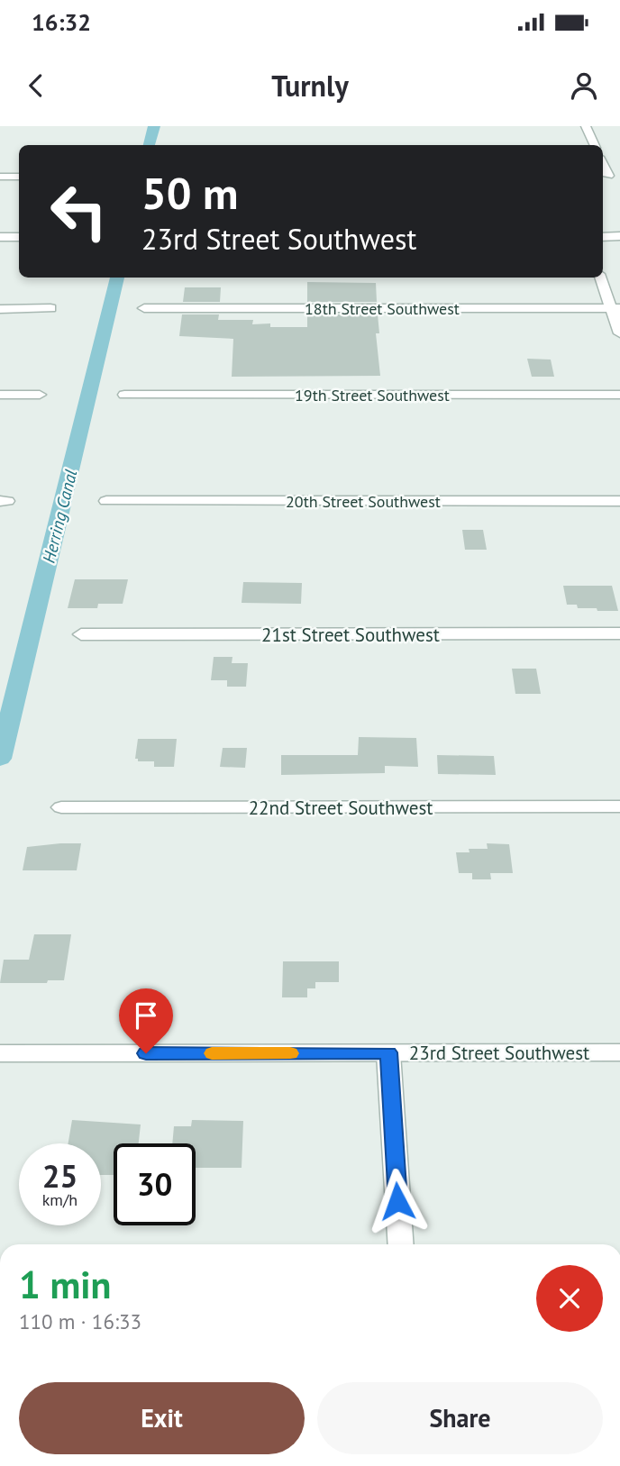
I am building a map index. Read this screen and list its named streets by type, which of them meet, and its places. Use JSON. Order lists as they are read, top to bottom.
{
  "streets": {
    "street": [
      "18th Street Southwest",
      "19th Street Southwest",
      "20th Street Southwest",
      "21st Street Southwest",
      "22nd Street Southwest",
      "23rd Street Southwest"
    ]
  },
  "water": ["Herring Canal"],
  "page": {
    "status": "16:32",
    "header": "Turnly",
    "turn": ["50 m", "23rd Street Southwest"],
    "speed": "25 km/h",
    "limit": "30",
    "heading": ["1 min", "110 m · 16:33"],
    "buttons": ["Exit", "Share"]
  }
}
